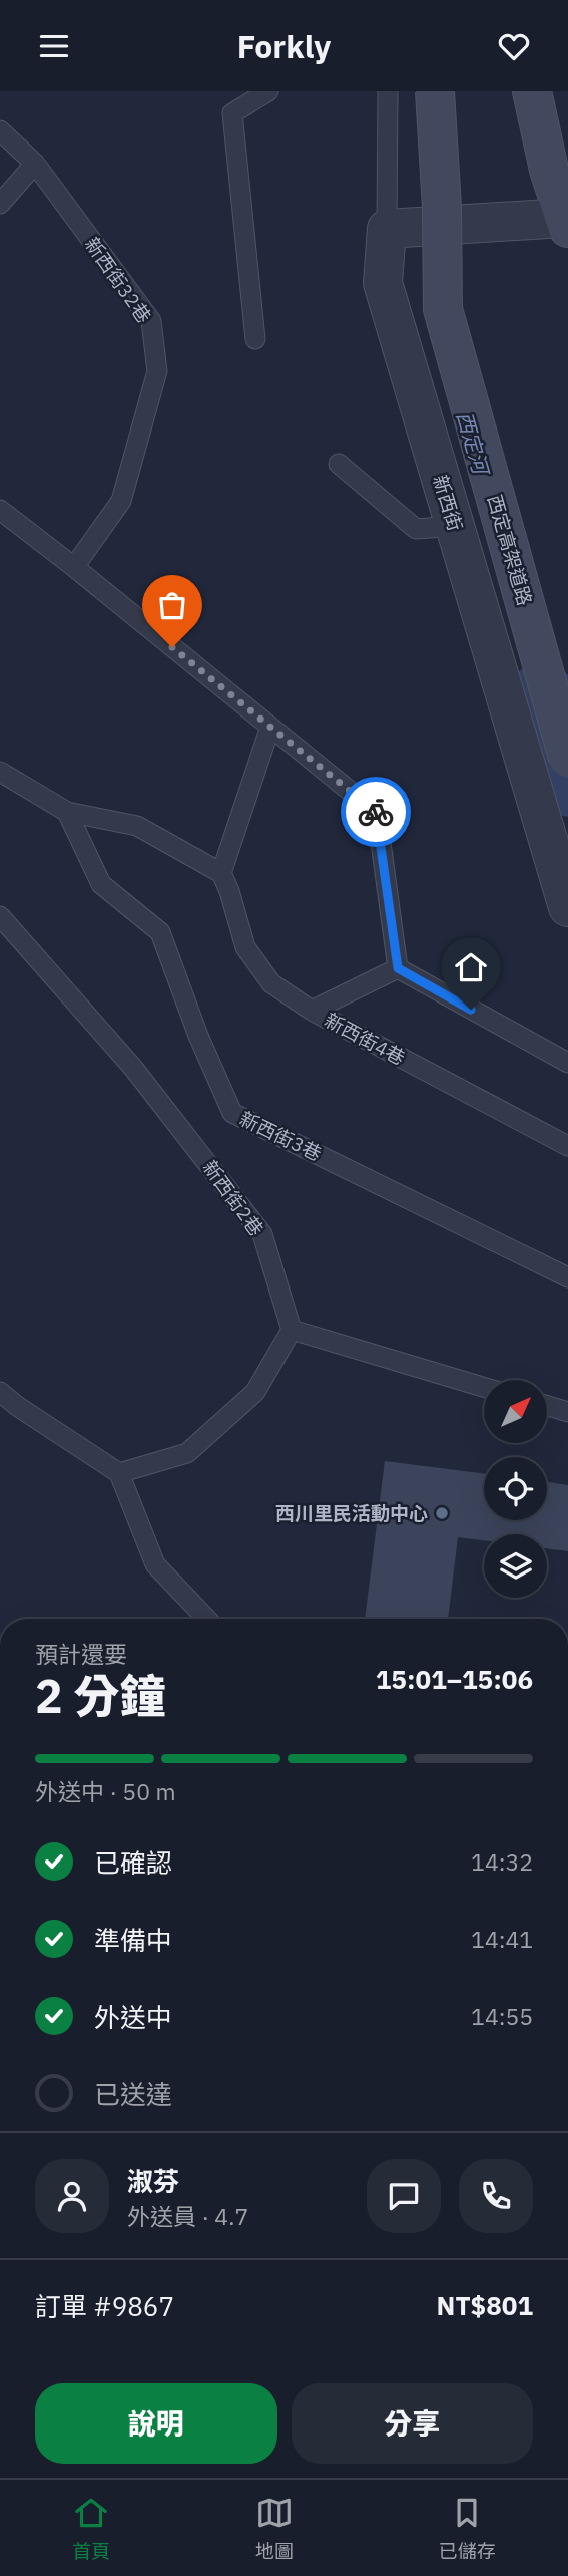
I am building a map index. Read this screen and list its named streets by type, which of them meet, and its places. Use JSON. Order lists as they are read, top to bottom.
{
  "streets": {
    "street": ["新西街", "西定高架道路"],
    "lane": [
      "新西街32巷",
      "新西街4巷",
      "新西街3巷",
      "新西街2巷"
    ]
  },
  "water": ["西定河"],
  "places": ["西川里民活動中心"],
  "north": "top right",
  "page": {
    "header": "Forkly",
    "heading": ["2 分鐘", "預計還要", "15:01–15:06"],
    "panel": [
      "淑芬",
      "外送員 · 4.7",
      "訂單 #9867",
      "NT$801"
    ],
    "bar": "外送中 · 50 m",
    "list": [
      ["已確認", "14:32"],
      ["準備中", "14:41"],
      ["外送中", "14:55"],
      "已送達"
    ],
    "buttons": ["說明", "分享"],
    "tabs": ["首頁", "地圖", "已儲存"]
  }
}
